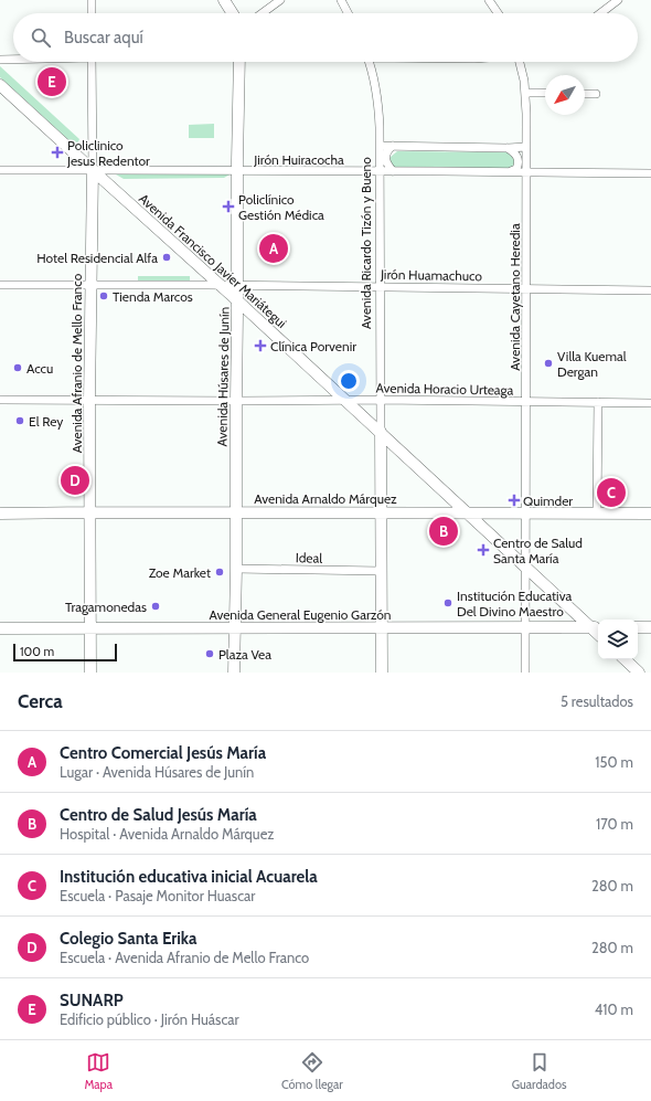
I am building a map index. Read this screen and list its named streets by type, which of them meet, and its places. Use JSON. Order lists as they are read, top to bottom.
{
  "streets": {
    "street": [
      "Jirón Huiracocha",
      "Avenida Ricardo Tizón y Bueno",
      "Avenida Francisco Javier Mariátegui",
      "Jirón Huamachuco",
      "Avenida Cayetano Heredia",
      "Avenida Afranio de Mello Franco",
      "Avenida Húsares de Junín",
      "Avenida Horacio Urteaga",
      "Avenida Arnaldo Márquez",
      "Ideal",
      "Avenida General Eugenio Garzón"
    ]
  },
  "crossings": [
    ["Jirón Huiracocha", "Avenida Ricardo Tizón y Bueno"],
    ["Jirón Huiracocha", "Avenida Francisco Javier Mariátegui"],
    ["Jirón Huiracocha", "Avenida Cayetano Heredia"],
    ["Jirón Huiracocha", "Avenida Afranio de Mello Franco"],
    ["Jirón Huiracocha", "Avenida Húsares de Junín"],
    ["Avenida Ricardo Tizón y Bueno", "Avenida Francisco Javier Mariátegui"],
    ["Avenida Ricardo Tizón y Bueno", "Jirón Huamachuco"],
    ["Avenida Ricardo Tizón y Bueno", "Avenida Horacio Urteaga"],
    ["Avenida Ricardo Tizón y Bueno", "Avenida Arnaldo Márquez"],
    ["Avenida Ricardo Tizón y Bueno", "Ideal"],
    ["Avenida Ricardo Tizón y Bueno", "Avenida General Eugenio Garzón"],
    ["Avenida Francisco Javier Mariátegui", "Jirón Huamachuco"],
    ["Avenida Francisco Javier Mariátegui", "Avenida Cayetano Heredia"],
    ["Avenida Francisco Javier Mariátegui", "Avenida Afranio de Mello Franco"],
    ["Avenida Francisco Javier Mariátegui", "Avenida Húsares de Junín"],
    ["Avenida Francisco Javier Mariátegui", "Avenida Horacio Urteaga"],
    ["Avenida Francisco Javier Mariátegui", "Avenida Arnaldo Márquez"],
    ["Avenida Francisco Javier Mariátegui", "Avenida General Eugenio Garzón"],
    ["Jirón Huamachuco", "Avenida Cayetano Heredia"],
    ["Jirón Huamachuco", "Avenida Afranio de Mello Franco"],
    ["Jirón Huamachuco", "Avenida Húsares de Junín"],
    ["Avenida Cayetano Heredia", "Avenida Horacio Urteaga"],
    ["Avenida Cayetano Heredia", "Avenida Arnaldo Márquez"],
    ["Avenida Cayetano Heredia", "Avenida General Eugenio Garzón"],
    ["Avenida Afranio de Mello Franco", "Avenida Horacio Urteaga"],
    ["Avenida Afranio de Mello Franco", "Avenida Arnaldo Márquez"],
    ["Avenida Afranio de Mello Franco", "Avenida General Eugenio Garzón"],
    ["Avenida Húsares de Junín", "Avenida Horacio Urteaga"],
    ["Avenida Húsares de Junín", "Avenida Arnaldo Márquez"],
    ["Avenida Húsares de Junín", "Ideal"],
    ["Avenida Húsares de Junín", "Avenida General Eugenio Garzón"]
  ],
  "places": {
    "health": [
      "Policlinico Jesus Redentor",
      "Policlínico Gestión Médica",
      "Clínica Porvenir",
      "Quimder",
      "Centro de Salud Santa María"
    ],
    "other": [
      "Hotel Residencial Alfa",
      "Tienda Marcos",
      "Villa Kuemal Dergan",
      "Accu",
      "El Rey",
      "Zoe Market",
      "Institución Educativa Del Divino Maestro",
      "Tragamonedas",
      "Plaza Vea"
    ]
  },
  "scale_bar": "100 m",
  "north": "bottom left",
  "page": {
    "search": "Buscar aquí",
    "pins": [
      "E",
      "A",
      "D",
      "C",
      "B"
    ],
    "scale": "100 m",
    "heading": ["Cerca", "5 resultados"],
    "list": [
      {
        "mark": "A",
        "name": "Centro Comercial Jesús María",
        "note": "Lugar · Avenida Húsares de Junín",
        "value": "150 m"
      },
      {
        "mark": "B",
        "name": "Centro de Salud Jesús María",
        "note": "Hospital · Avenida Arnaldo Márquez",
        "value": "170 m"
      },
      {
        "mark": "C",
        "name": "Institución educativa inicial Acuarela",
        "note": "Escuela · Pasaje Monitor Huascar",
        "value": "280 m"
      },
      {
        "mark": "D",
        "name": "Colegio Santa Erika",
        "note": "Escuela · Avenida Afranio de Mello Franco",
        "value": "280 m"
      },
      {
        "mark": "E",
        "name": "SUNARP",
        "note": "Edificio público · Jirón Huáscar",
        "value": "410 m"
      }
    ],
    "nav": ["Mapa", "Cómo llegar", "Guardados"]
  }
}
